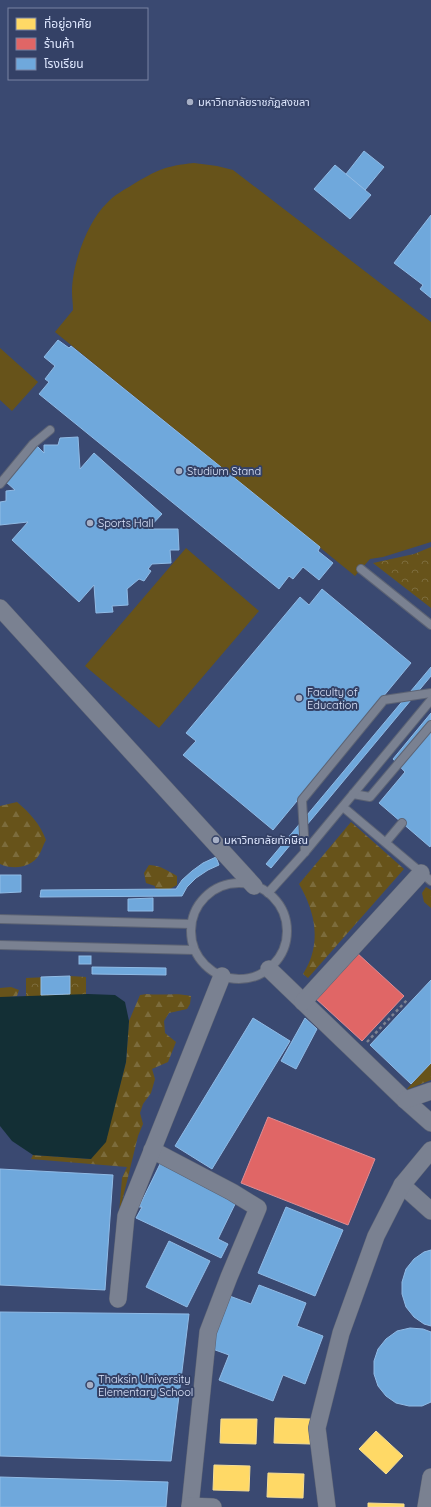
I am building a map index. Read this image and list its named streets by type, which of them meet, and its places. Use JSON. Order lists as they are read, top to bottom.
{
  "places": [
    "มหาวิทยาลัยราชภัฏสงขลา",
    "Studium Stand",
    "Sports Hall",
    "Faculty of Education",
    "มหาวิทยาลัยทักษิณ",
    "Thaksin University Elementary School"
  ],
  "legend": ["ที่อยู่อาศัย", "ร้านค้า", "โรงเรียน"]
}
